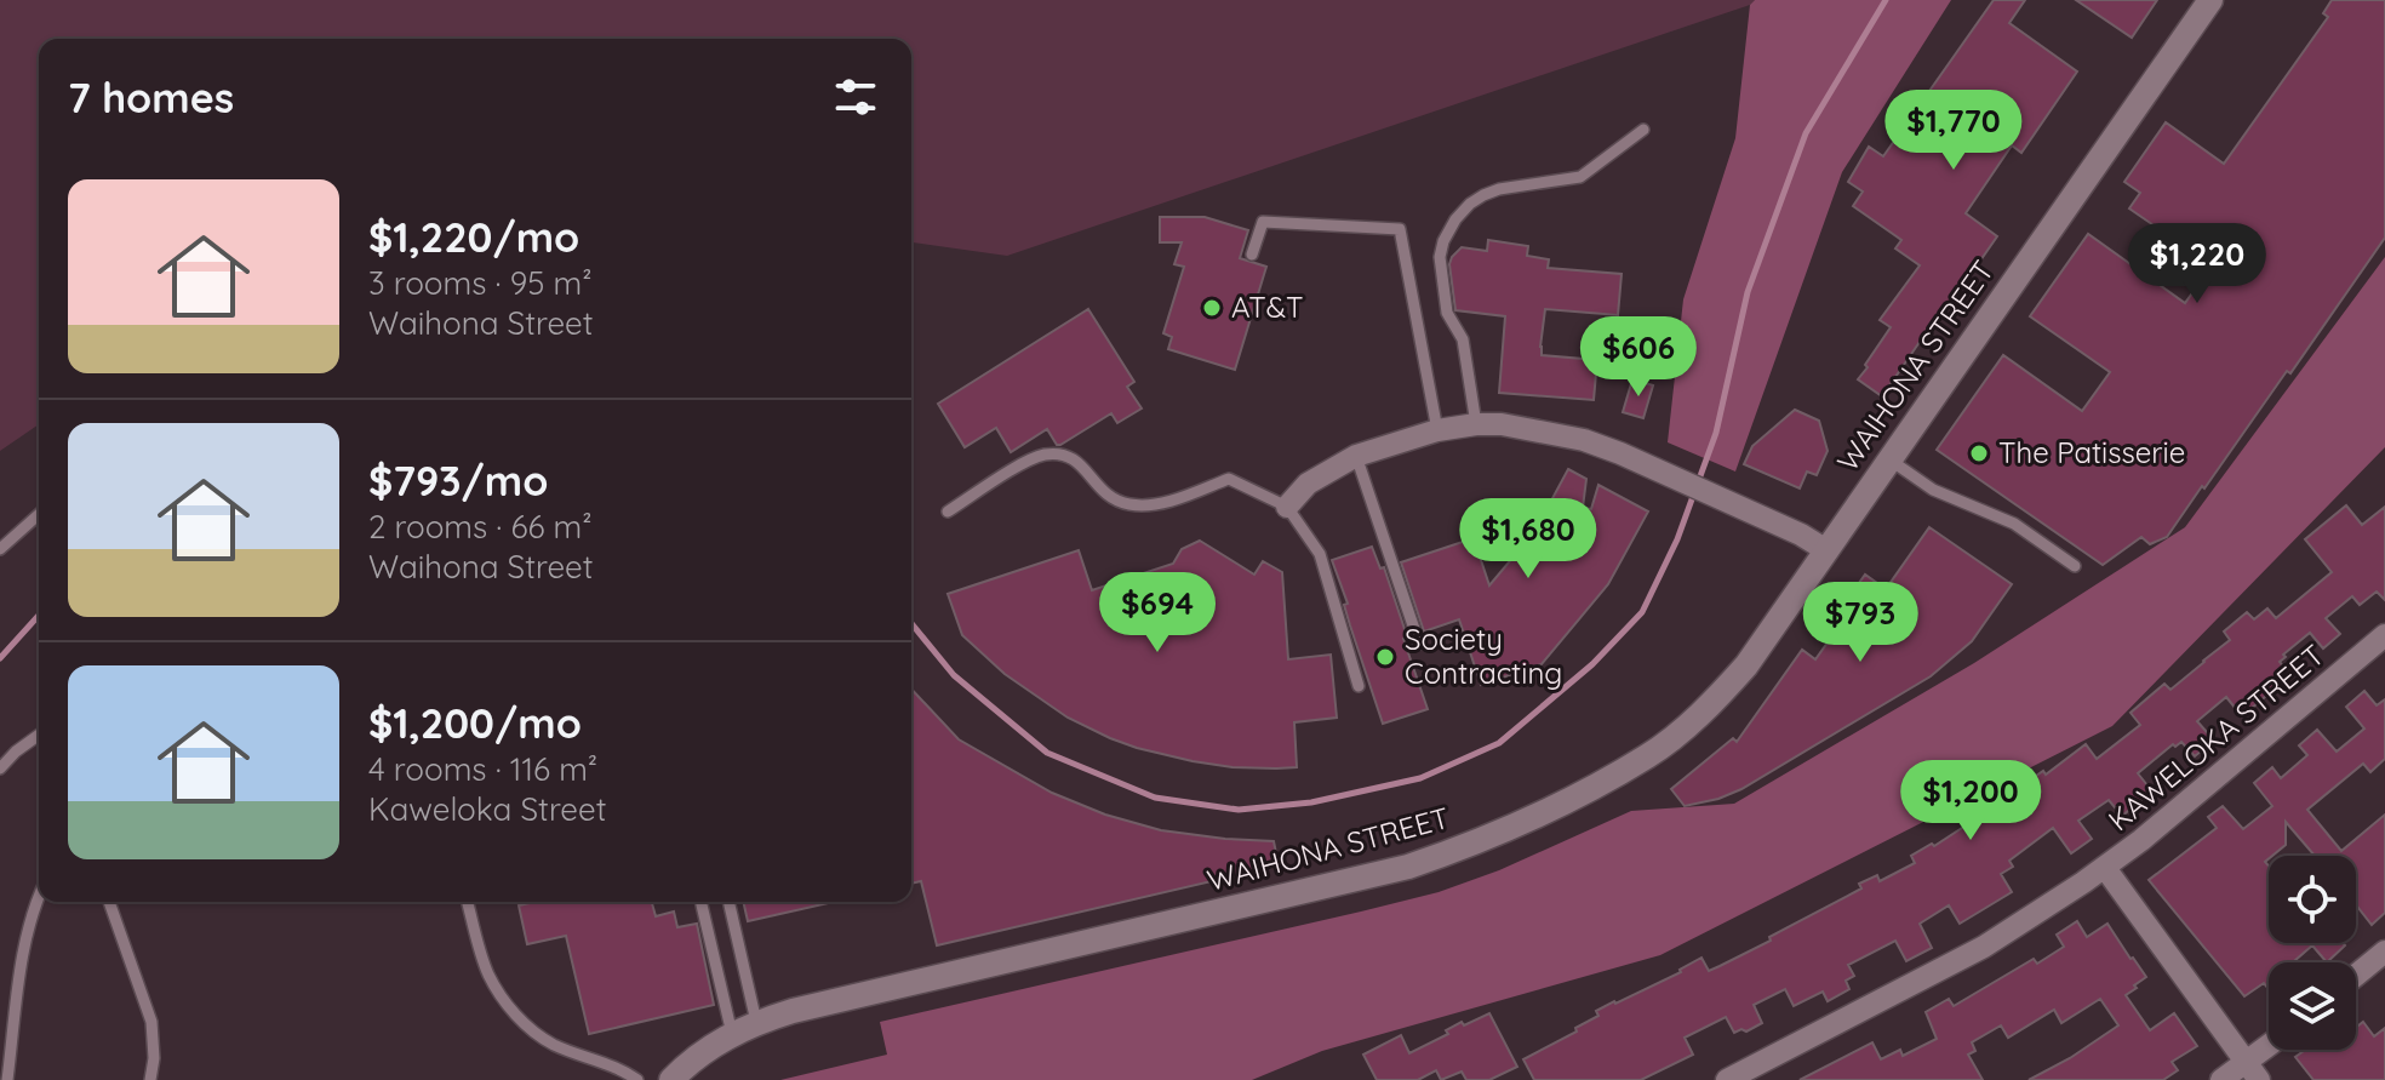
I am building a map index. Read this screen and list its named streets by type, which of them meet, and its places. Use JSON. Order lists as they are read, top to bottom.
{
  "streets": {
    "street": ["WAIHONA STREET", "KAWELOKA STREET"]
  },
  "places": ["AT&T", "The Patisserie", "Society Contracting"],
  "page": {
    "heading": "7 homes",
    "price": [
      "$1,770",
      "$1,220",
      "$606",
      "$1,680",
      "$694",
      "$793",
      "$1,200"
    ],
    "list": [
      {
        "name": "$1,220/mo",
        "note": "3 rooms · 95 m² · Waihona Street"
      },
      {
        "name": "$793/mo",
        "note": "2 rooms · 66 m² · Waihona Street"
      },
      {
        "name": "$1,200/mo",
        "note": "4 rooms · 116 m² · Kaweloka Street"
      }
    ]
  }
}
